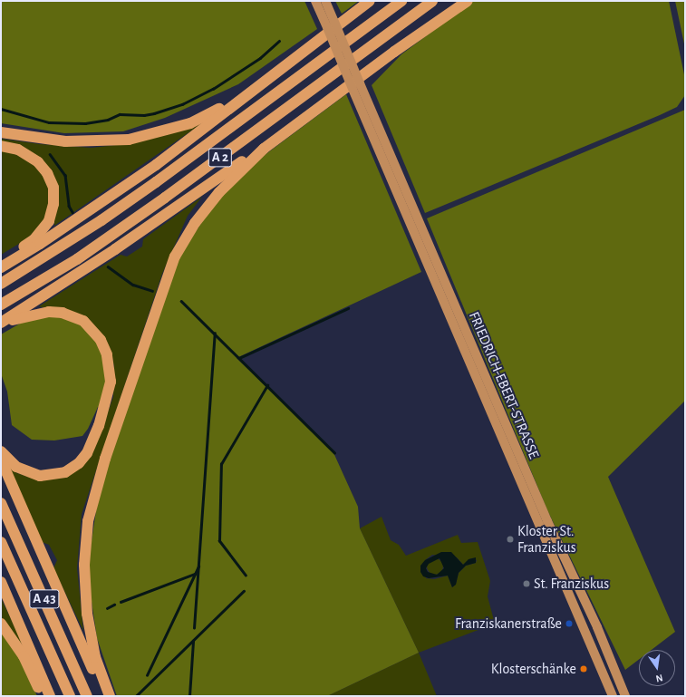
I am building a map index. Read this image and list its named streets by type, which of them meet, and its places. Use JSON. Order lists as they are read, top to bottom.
{
  "streets": {
    "highway": ["A 2", "A 43"],
    "main road": ["FRIEDRICH-EBERT-STRASSE"]
  },
  "places": [
    "Kloster St. Franziskus",
    "St. Franziskus",
    "Franziskanerstraße",
    "Klosterschänke"
  ],
  "north": "bottom"
}
